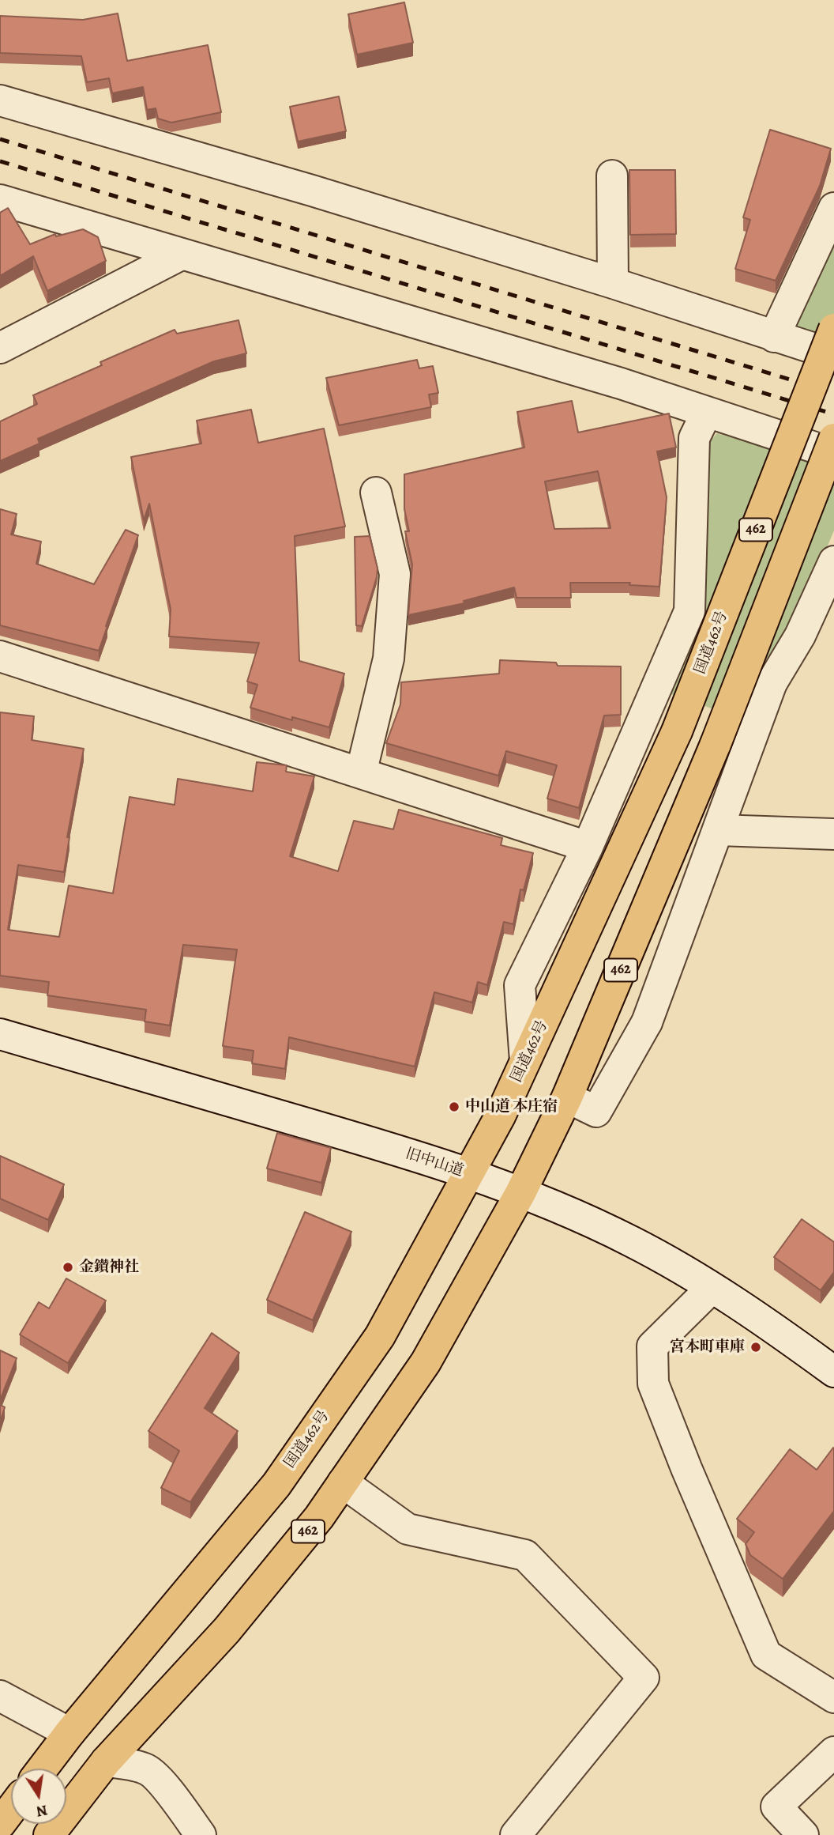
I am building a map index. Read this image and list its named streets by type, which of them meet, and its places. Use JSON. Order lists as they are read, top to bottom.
{
  "streets": {
    "highway": ["462", "国道462号"],
    "street": ["旧中山道"]
  },
  "crossings": [
    ["462", "旧中山道"],
    ["国道462号", "旧中山道"]
  ],
  "places": ["中山道 本庄宿", "金鑚神社", "宮本町車庫"],
  "north": "bottom"
}
